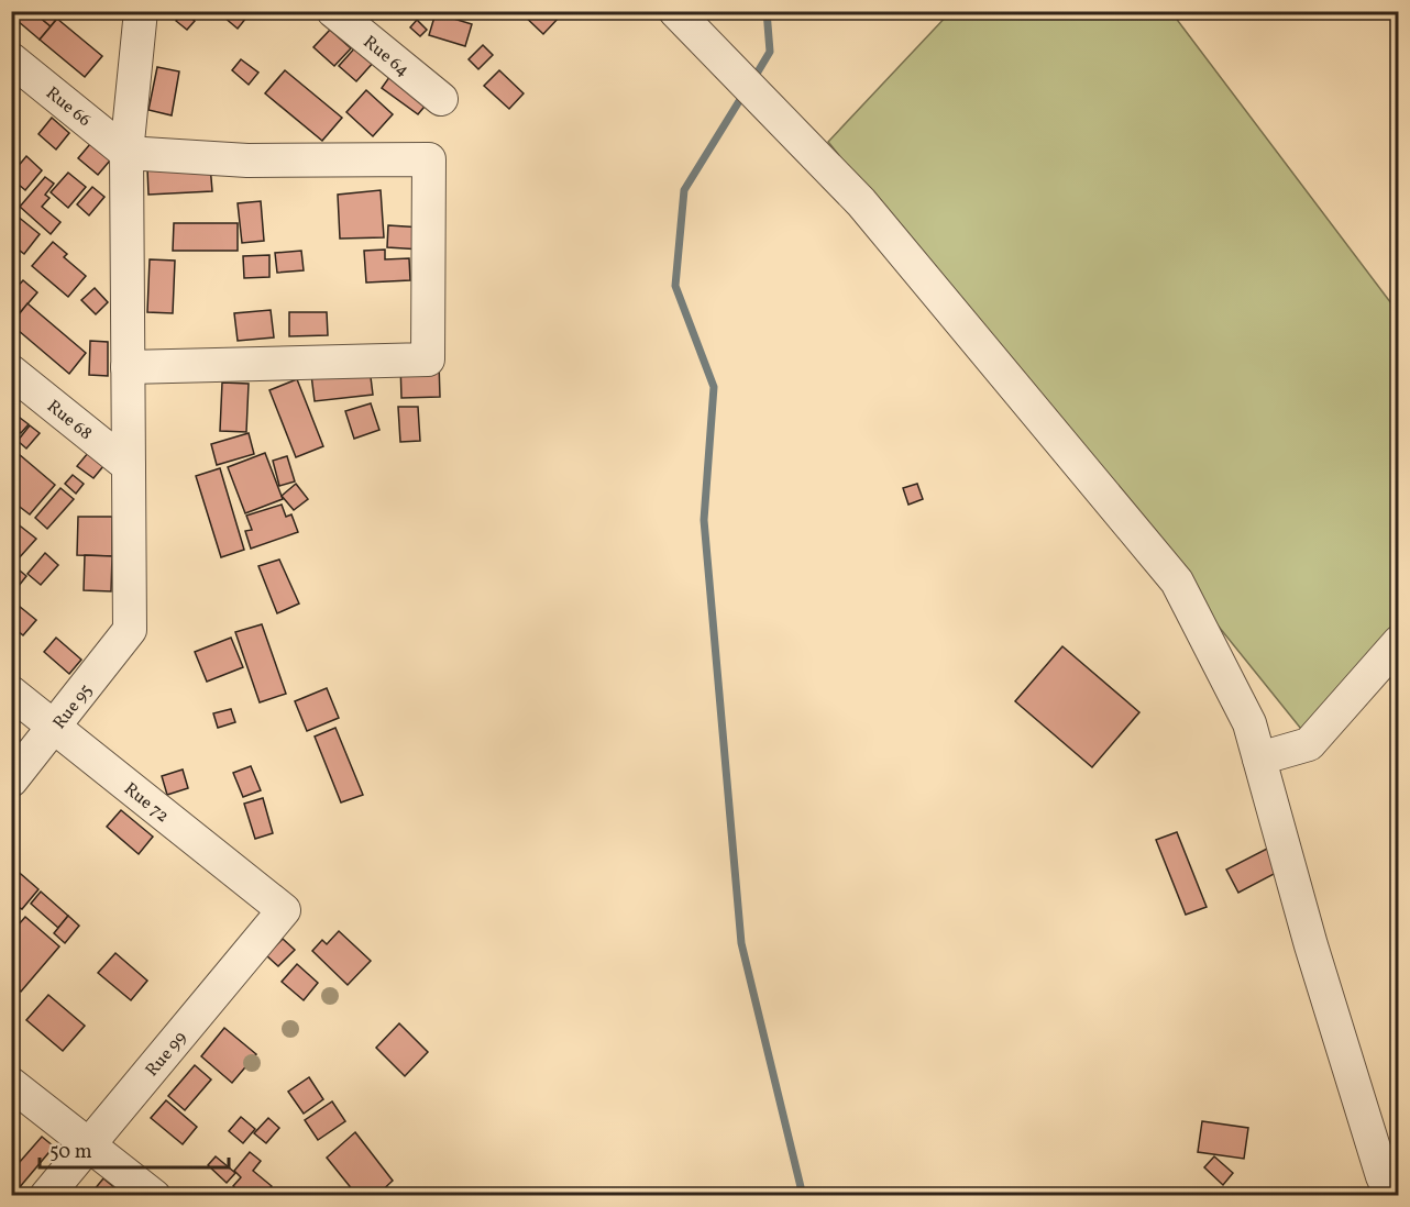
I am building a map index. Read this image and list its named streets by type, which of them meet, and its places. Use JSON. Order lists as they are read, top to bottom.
{
  "streets": {
    "street": [
      "Rue 64",
      "Rue 66",
      "Rue 68",
      "Rue 95",
      "Rue 72",
      "Rue 99"
    ]
  },
  "crossings": [
    ["Rue 68", "Rue 95"],
    ["Rue 95", "Rue 72"],
    ["Rue 72", "Rue 99"]
  ],
  "scale_bar": "50 m"
}
